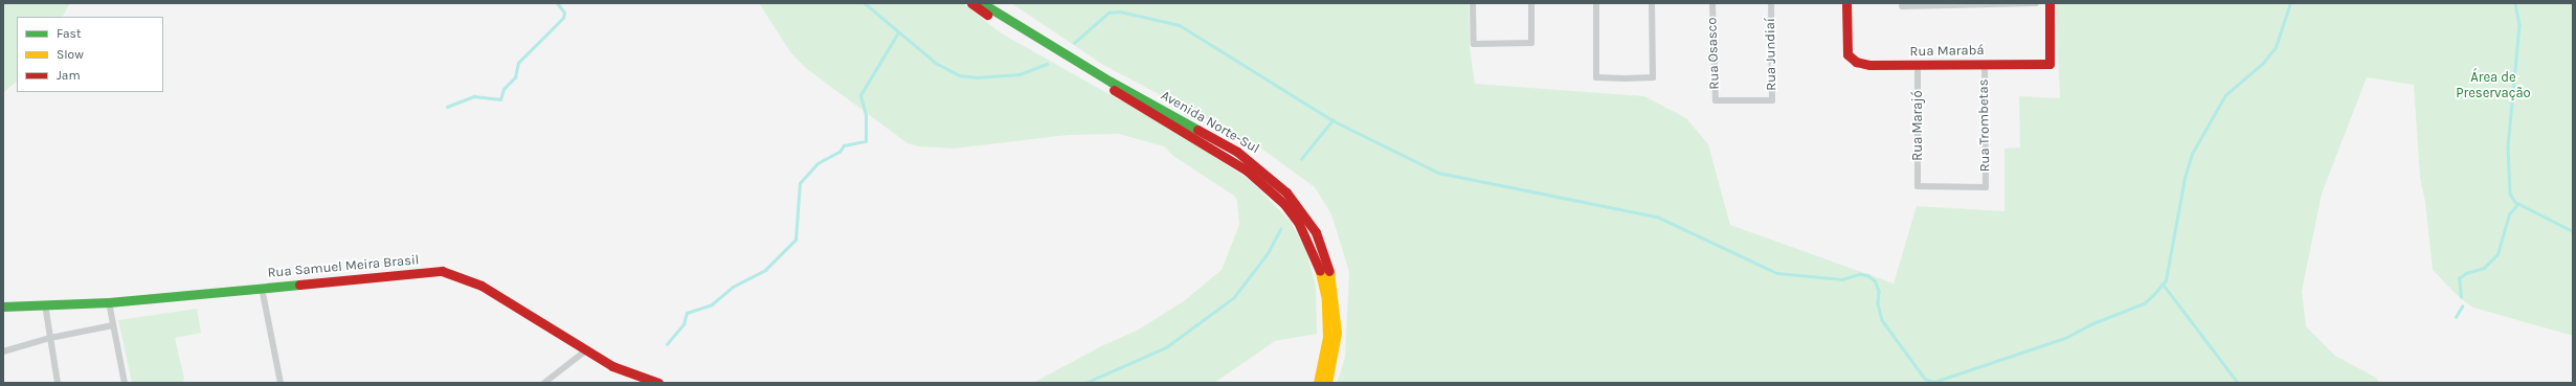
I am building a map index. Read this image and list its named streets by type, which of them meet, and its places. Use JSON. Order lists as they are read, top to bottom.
{
  "streets": {
    "main road": ["Rua Marabá", "Avenida Norte-Sul", "Rua Samuel Meira Brasil"],
    "street": [
      "Rua Osasco",
      "Rua Jundiaí",
      "Rua Marajó",
      "Rua Trombetas"
    ]
  },
  "crossings": [
    ["Rua Marabá", "Rua Marajó"],
    ["Rua Marabá", "Rua Trombetas"],
    ["Rua Osasco", "Rua Jundiaí"],
    ["Rua Marajó", "Rua Trombetas"]
  ],
  "parks": ["Área de Preservação"],
  "legend": ["Fast", "Slow", "Jam"]
}
